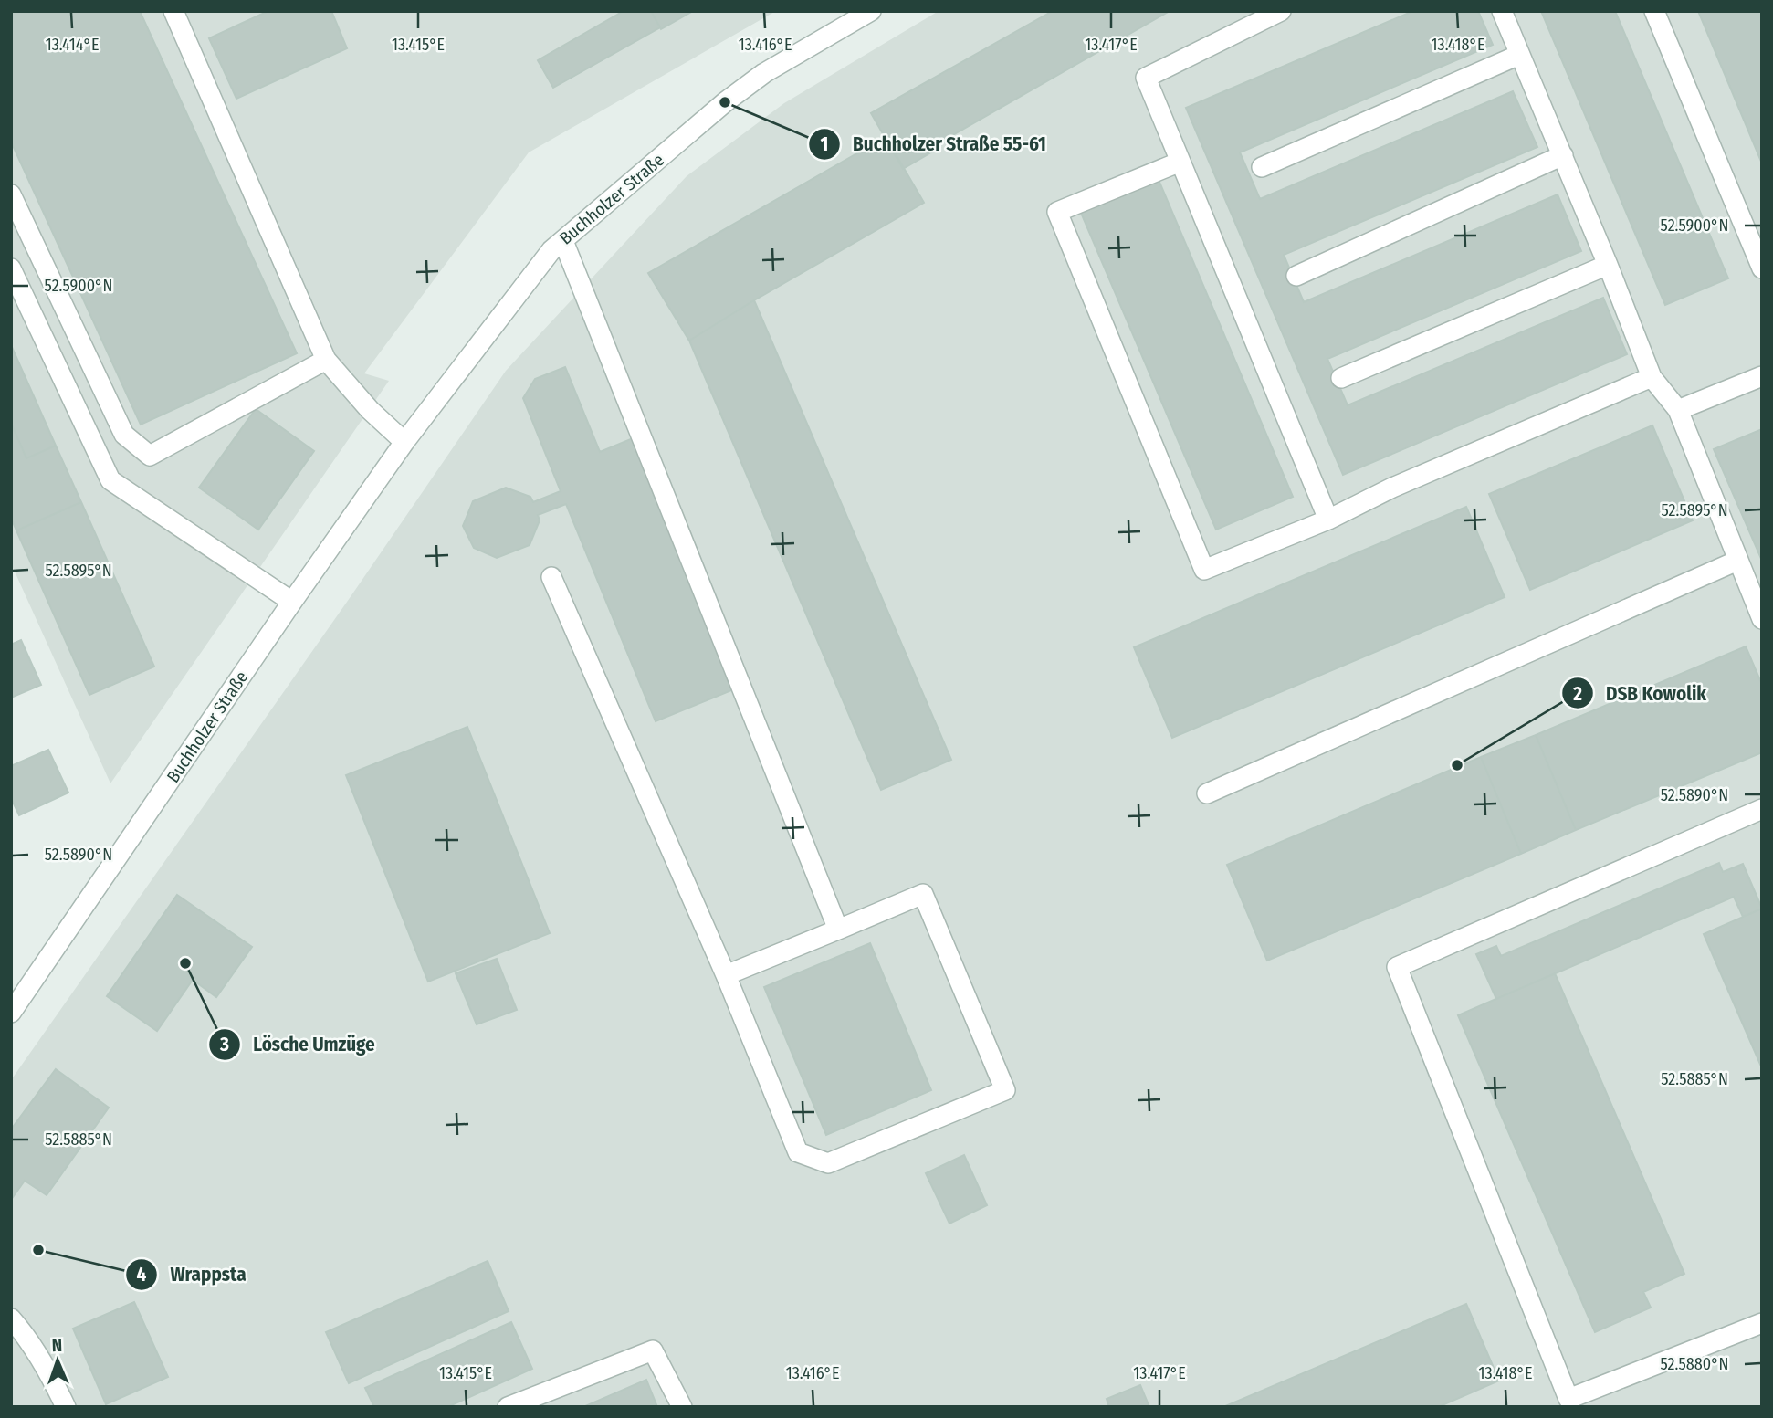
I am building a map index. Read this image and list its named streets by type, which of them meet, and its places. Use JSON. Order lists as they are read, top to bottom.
{
  "streets": {
    "street": ["Buchholzer Straße"]
  },
  "places": [
    "Buchholzer Straße 55-61",
    "DSB Kowolik",
    "Lösche Umzüge",
    "Wrappsta"
  ],
  "north": "top",
  "coordinates": [
    "13.414°E",
    "13.415°E",
    "13.416°E",
    "13.417°E",
    "13.418°E",
    "52.5900°N",
    "52.5895°N",
    "52.5890°N",
    "52.5885°N",
    "52.5880°N"
  ]
}
